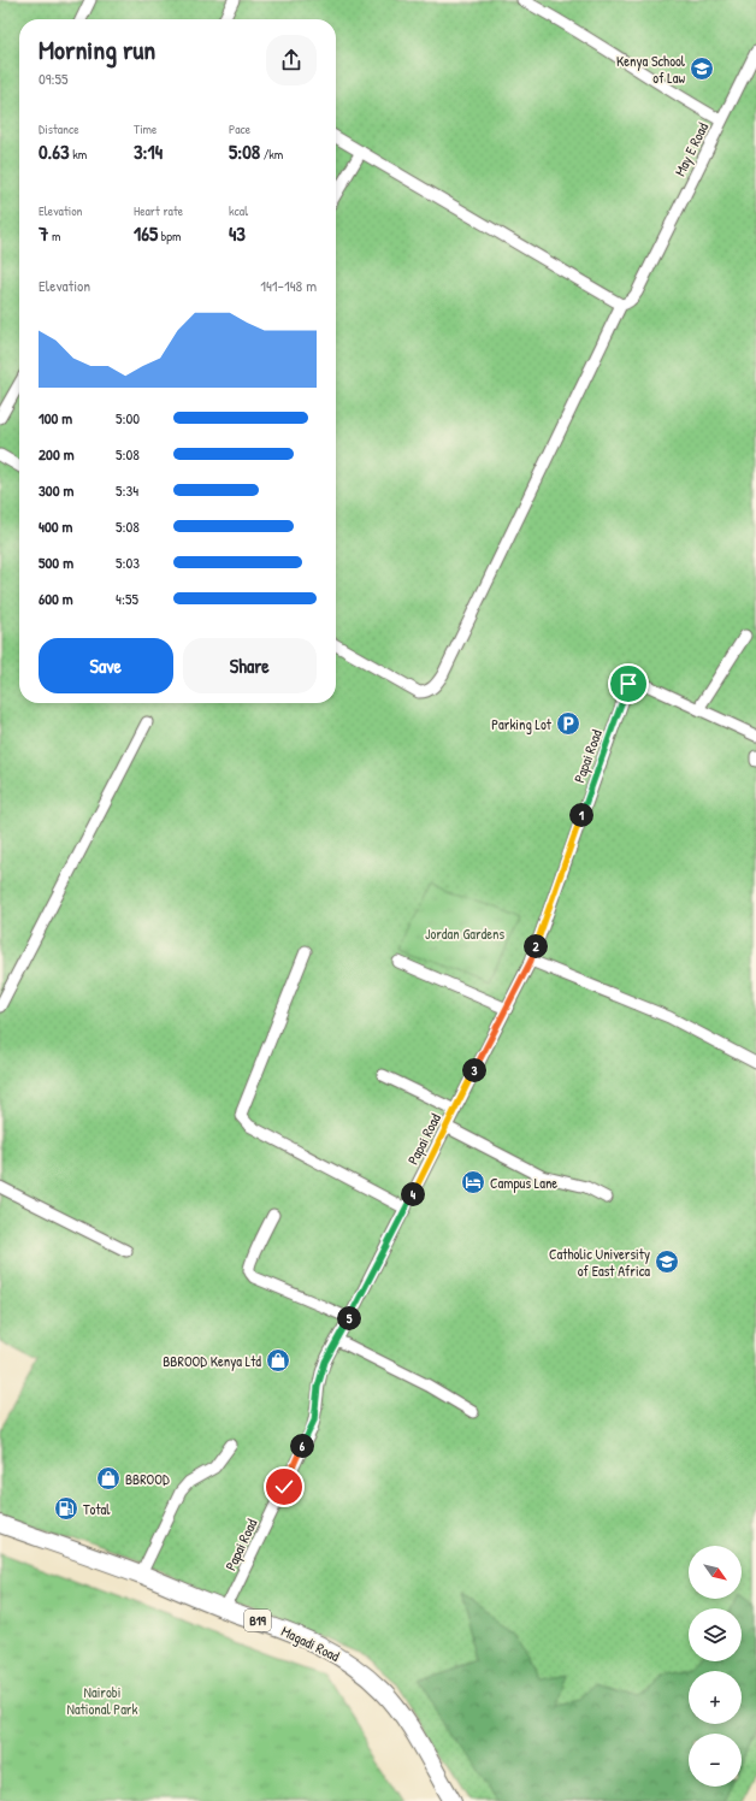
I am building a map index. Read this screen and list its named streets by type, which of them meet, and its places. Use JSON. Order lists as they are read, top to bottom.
{
  "streets": {
    "highway": ["B19", "Magadi Road"],
    "street": ["May E Road", "Papai Road"]
  },
  "crossings": [
    ["Papai Road", "Magadi Road"]
  ],
  "parks": ["Jordan Gardens", "Nairobi National Park"],
  "places": {
    "school or university": ["Kenya School of Law", "Catholic University of East Africa"],
    "parking": ["Parking Lot"],
    "hotel": ["Campus Lane"],
    "shop": ["BBROOD Kenya Ltd", "BBROOD"],
    "fuel station": ["Total"]
  },
  "north": "bottom right",
  "page": {
    "heading": ["Morning run", "09:55"],
    "stats": [
      ["Distance", "0.63 km"],
      ["Time", "3:14"],
      ["Pace", "5:08 /km"],
      ["Elevation", "7 m"],
      ["Heart rate", "165 bpm"],
      ["kcal", "43"]
    ],
    "chart": ["Elevation", "141–148 m"],
    "list": [
      {
        "name": "100 m",
        "note": "5:00"
      },
      {
        "name": "200 m",
        "note": "5:08"
      },
      {
        "name": "300 m",
        "note": "5:34"
      },
      {
        "name": "400 m",
        "note": "5:08"
      },
      {
        "name": "500 m",
        "note": "5:03"
      },
      {
        "name": "600 m",
        "note": "4:55"
      }
    ],
    "buttons": ["Save", "Share"],
    "pins": [
      "1",
      "2",
      "3",
      "4",
      "5",
      "6"
    ],
    "map_buttons": ["+", "−"]
  }
}
